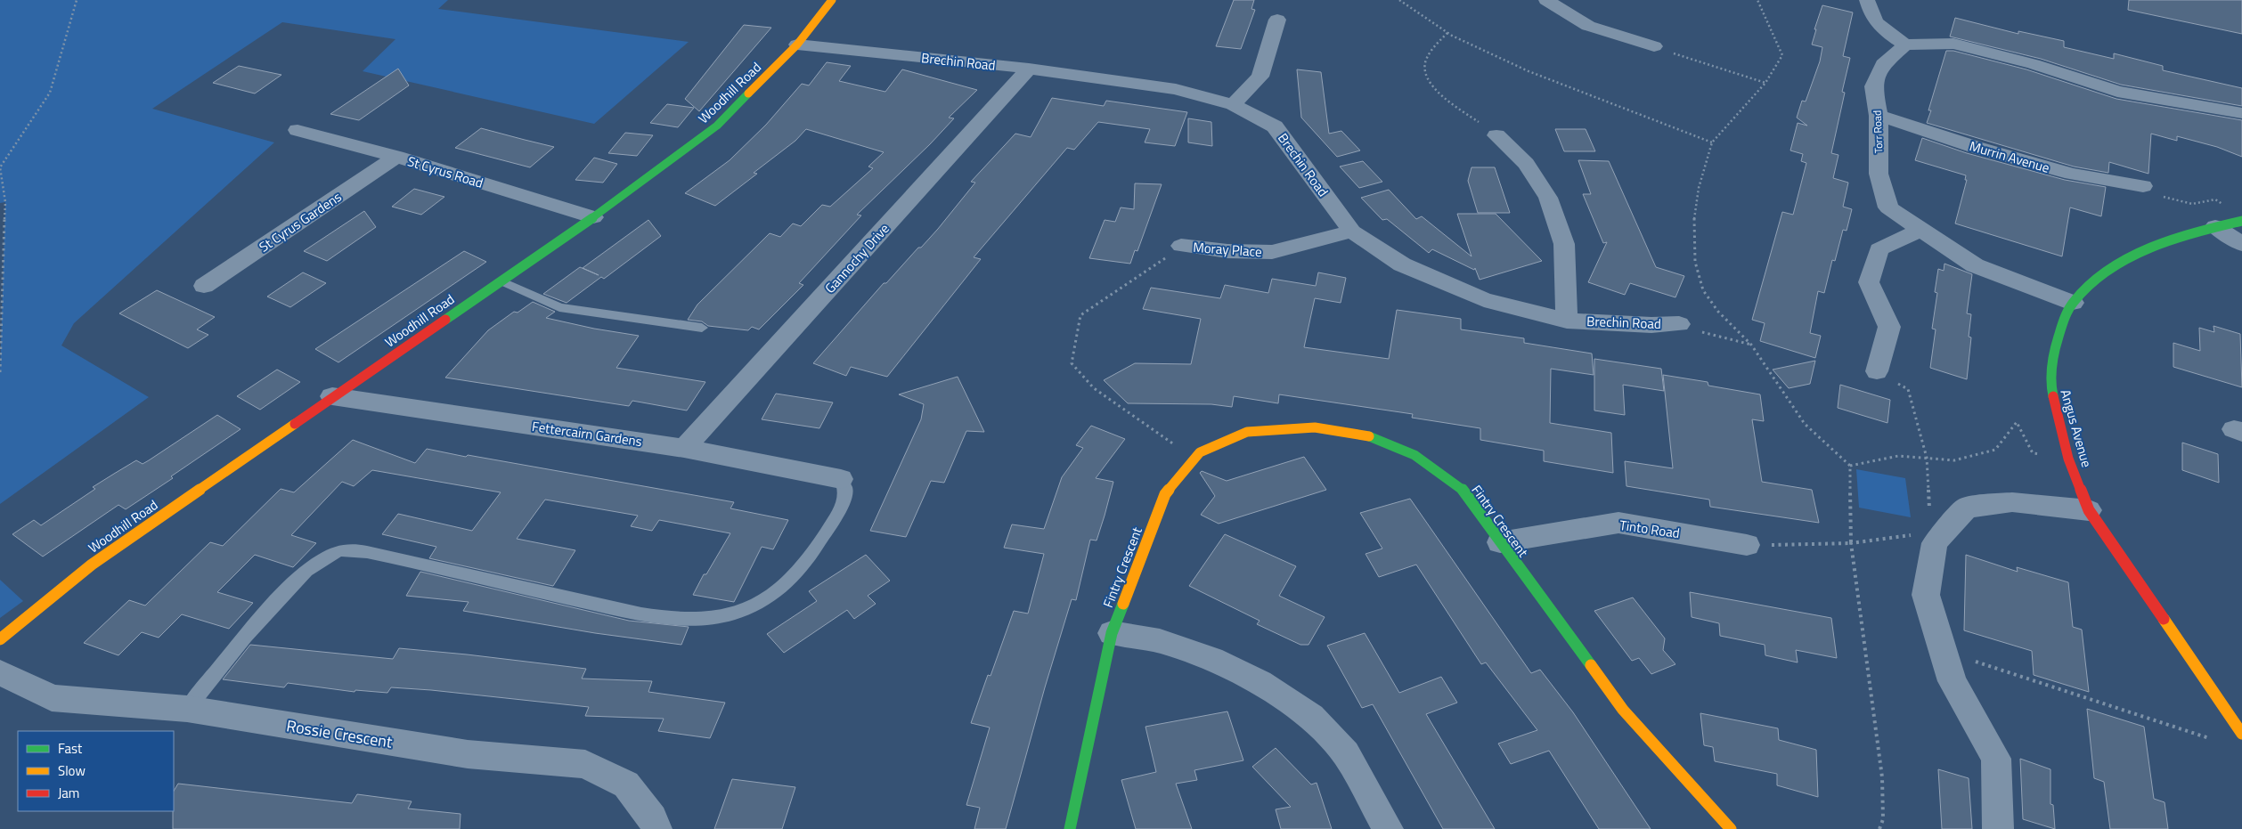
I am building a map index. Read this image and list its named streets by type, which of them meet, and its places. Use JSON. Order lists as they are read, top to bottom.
{
  "streets": {
    "street": [
      "Brechin Road",
      "Woodhill Road",
      "Torr Road",
      "Murrin Avenue",
      "St Cyrus Road",
      "St Cyrus Gardens",
      "Moray Place",
      "Gannochy Drive",
      "Angus Avenue",
      "Fettercairn Gardens",
      "Fintry Crescent",
      "Tinto Road",
      "Rossie Crescent"
    ]
  },
  "crossings": [
    ["Brechin Road", "Woodhill Road"],
    ["Brechin Road", "Moray Place"],
    ["Brechin Road", "Gannochy Drive"],
    ["Woodhill Road", "St Cyrus Road"],
    ["Woodhill Road", "Fettercairn Gardens"],
    ["Torr Road", "Murrin Avenue"],
    ["Torr Road", "Angus Avenue"],
    ["St Cyrus Road", "St Cyrus Gardens"],
    ["Gannochy Drive", "Fettercairn Gardens"],
    ["Fintry Crescent", "Tinto Road"]
  ],
  "legend": ["Fast", "Slow", "Jam"]
}
